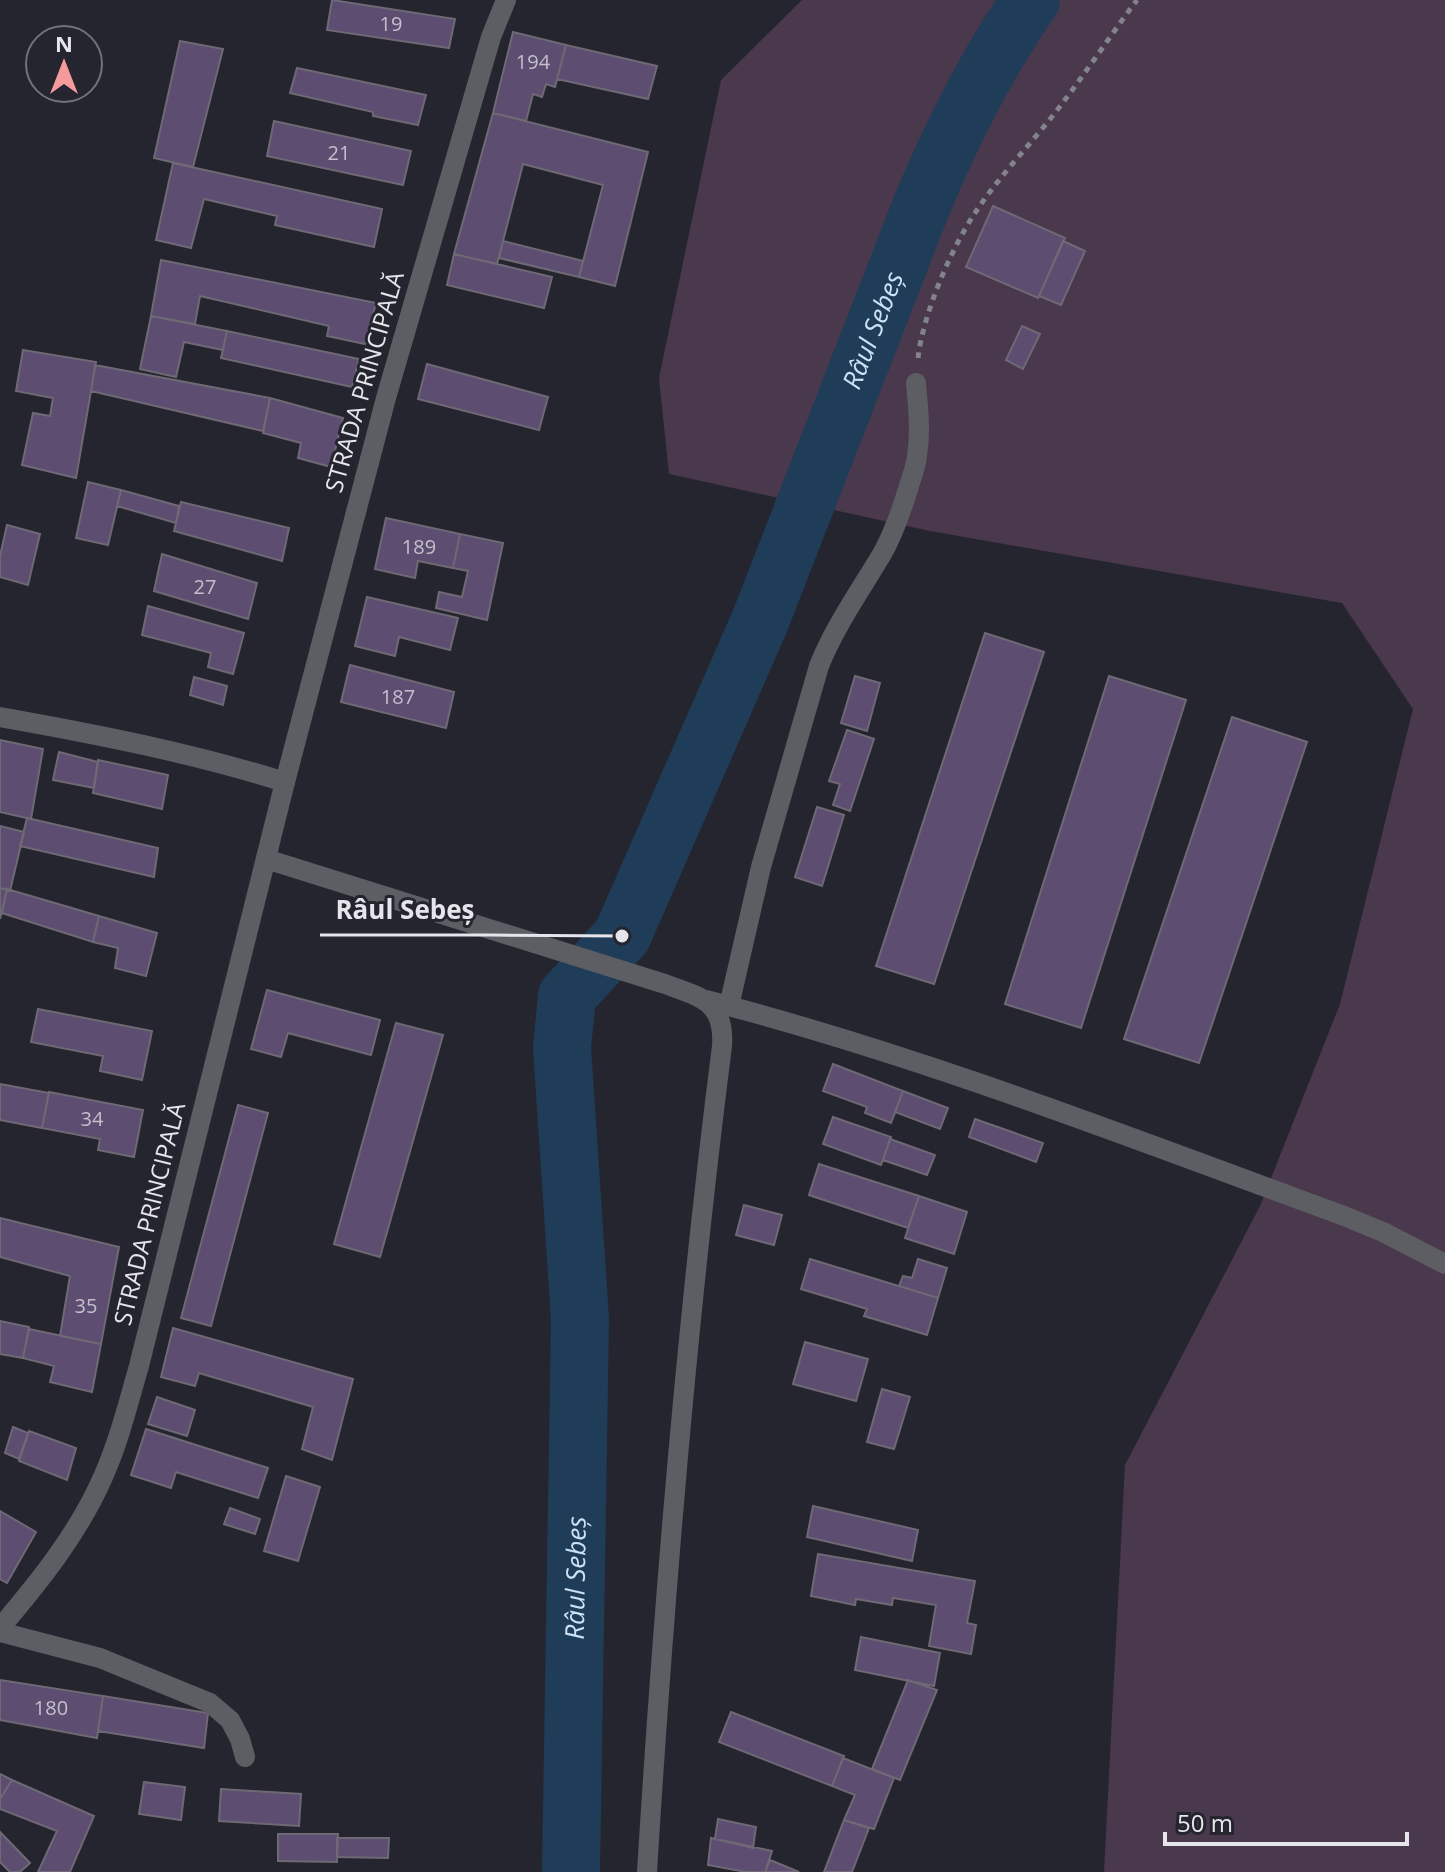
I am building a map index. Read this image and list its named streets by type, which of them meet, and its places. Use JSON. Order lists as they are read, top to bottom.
{
  "streets": {
    "street": ["STRADA PRINCIPALĂ"]
  },
  "water": ["Râul Sebeș"],
  "places": ["Râul Sebeș"],
  "house_numbers": [
    "19",
    "194",
    "21",
    "189",
    "27",
    "187",
    "34",
    "35",
    "180"
  ],
  "scale_bar": "50 m",
  "north": "top"
}
